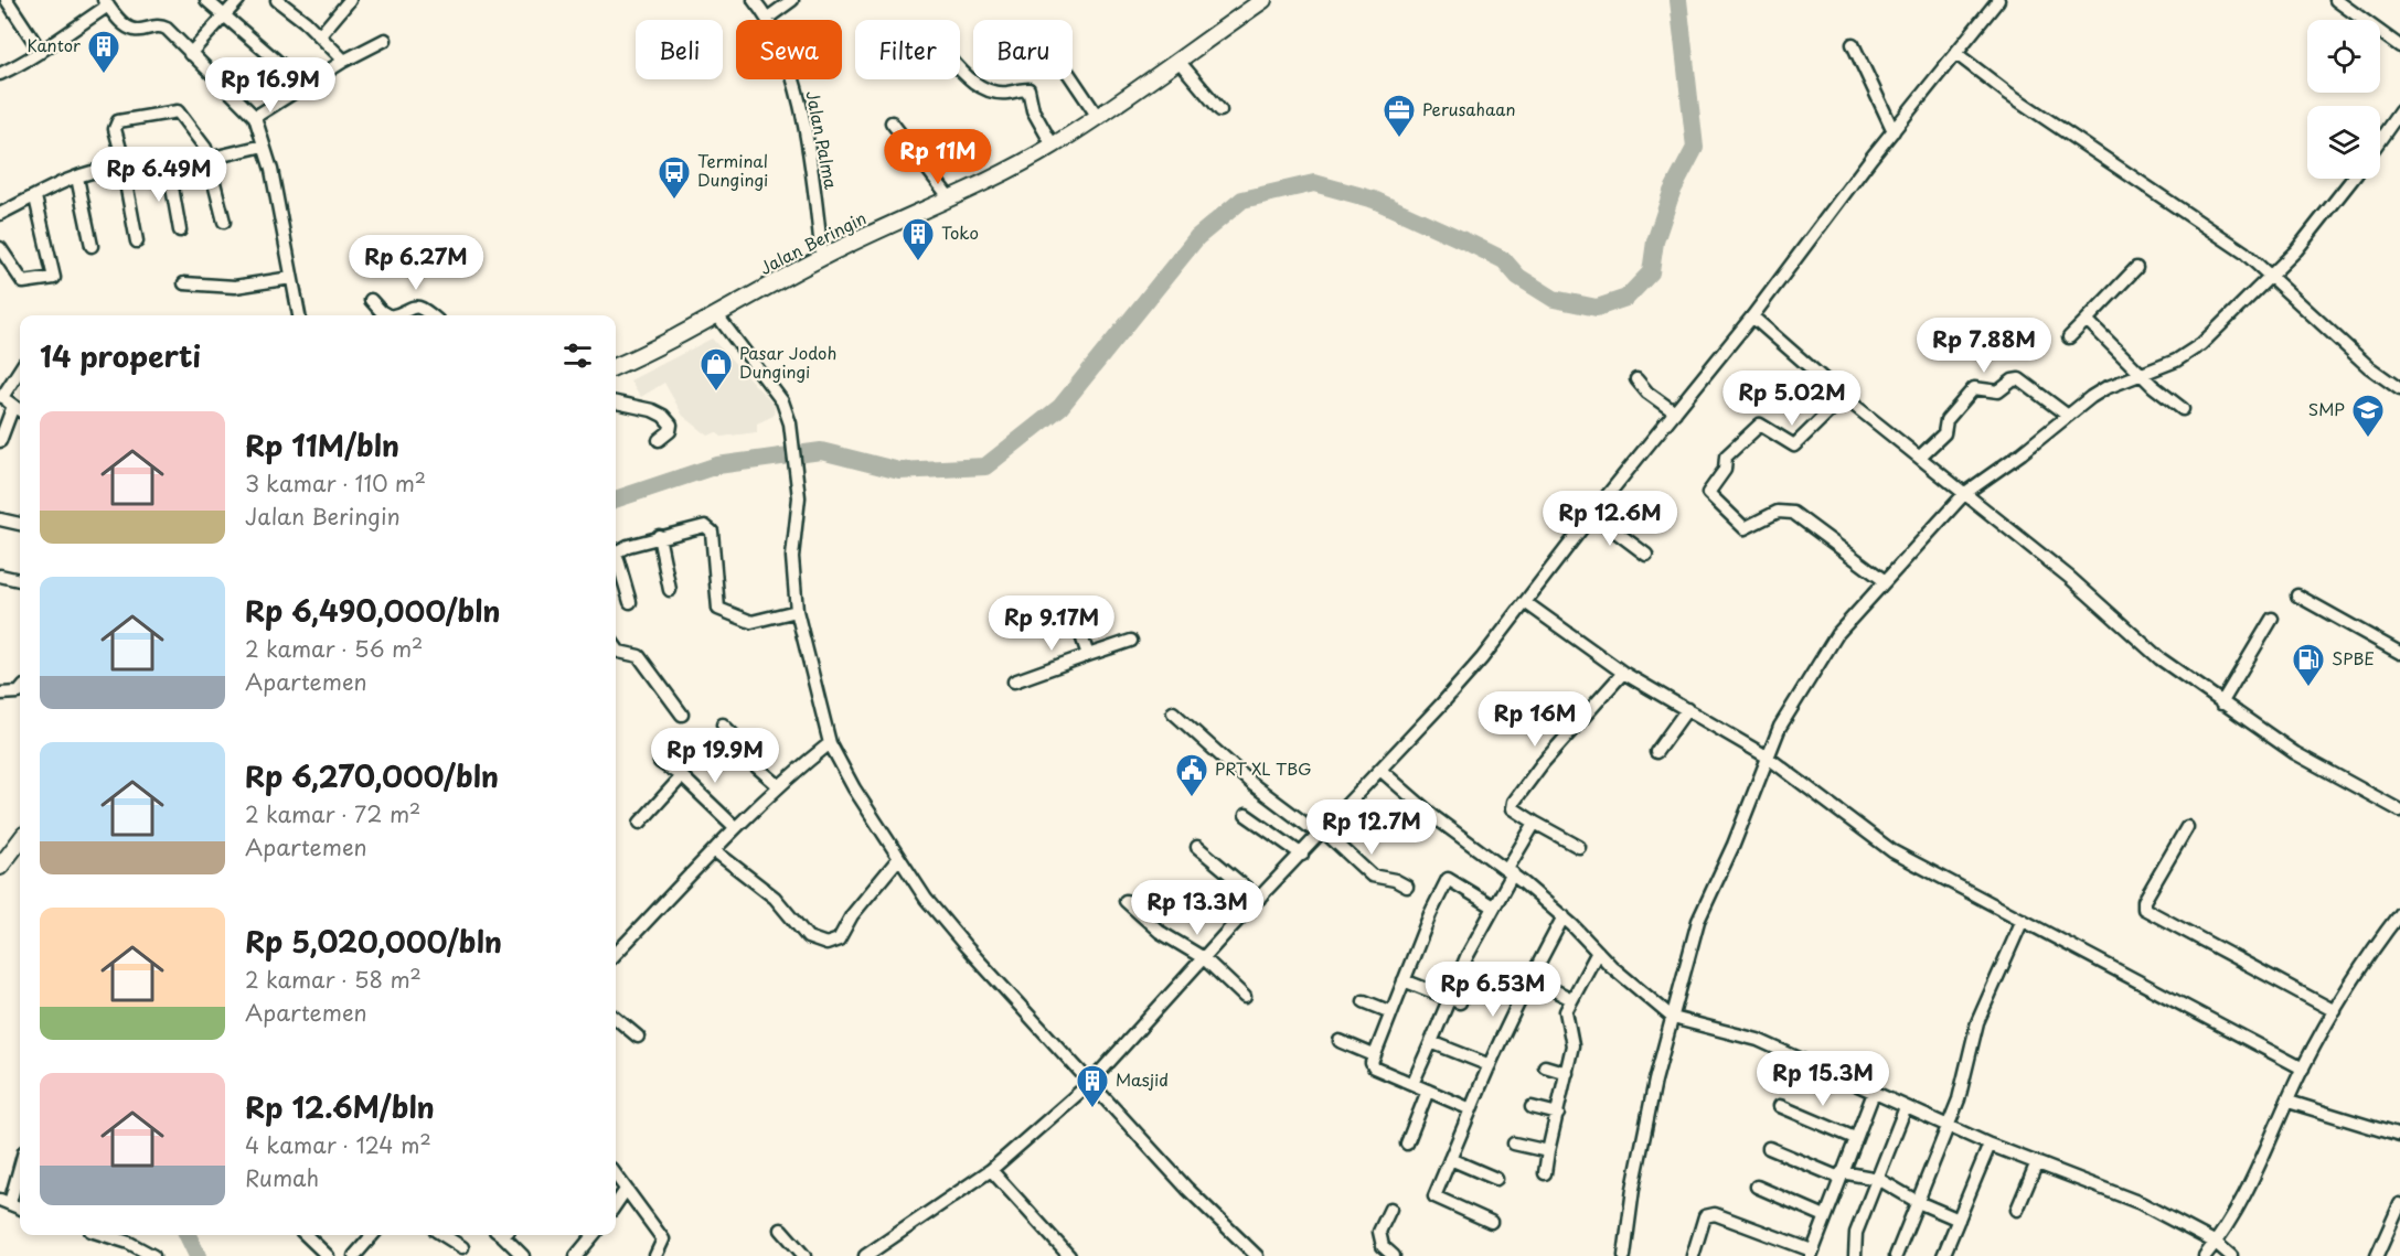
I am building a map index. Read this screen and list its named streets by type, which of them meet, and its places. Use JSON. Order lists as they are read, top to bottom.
{
  "streets": {
    "street": ["Jalan Palma", "Jalan Beringin"]
  },
  "crossings": [
    ["Jalan Palma", "Jalan Beringin"]
  ],
  "places": {
    "building": ["Kantor", "Toko", "Masjid"],
    "office": ["Perusahaan"],
    "bus stop": ["Terminal Dungingi"],
    "shop": ["Pasar Jodoh Dungingi"],
    "school or university": ["SMP"],
    "fuel station": ["SPBE"],
    "public building": ["PRT XL TBG"]
  },
  "page": {
    "chip": [
      "Beli",
      "Sewa",
      "Filter",
      "Baru"
    ],
    "price": [
      "Rp 16.9M",
      "Rp 11M",
      "Rp 6.49M",
      "Rp 6.27M",
      "Rp 7.88M",
      "Rp 5.02M",
      "Rp 12.6M",
      "Rp 9.17M",
      "Rp 16M",
      "Rp 19.9M",
      "Rp 12.7M",
      "Rp 13.3M",
      "Rp 6.53M",
      "Rp 15.3M"
    ],
    "heading": "14 properti",
    "list": [
      {
        "name": "Rp 11M/bln",
        "note": "3 kamar · 110 m² · Jalan Beringin"
      },
      {
        "name": "Rp 6,490,000/bln",
        "note": "2 kamar · 56 m² · Apartemen"
      },
      {
        "name": "Rp 6,270,000/bln",
        "note": "2 kamar · 72 m² · Apartemen"
      },
      {
        "name": "Rp 5,020,000/bln",
        "note": "2 kamar · 58 m² · Apartemen"
      },
      {
        "name": "Rp 12.6M/bln",
        "note": "4 kamar · 124 m² · Rumah"
      }
    ]
  }
}
